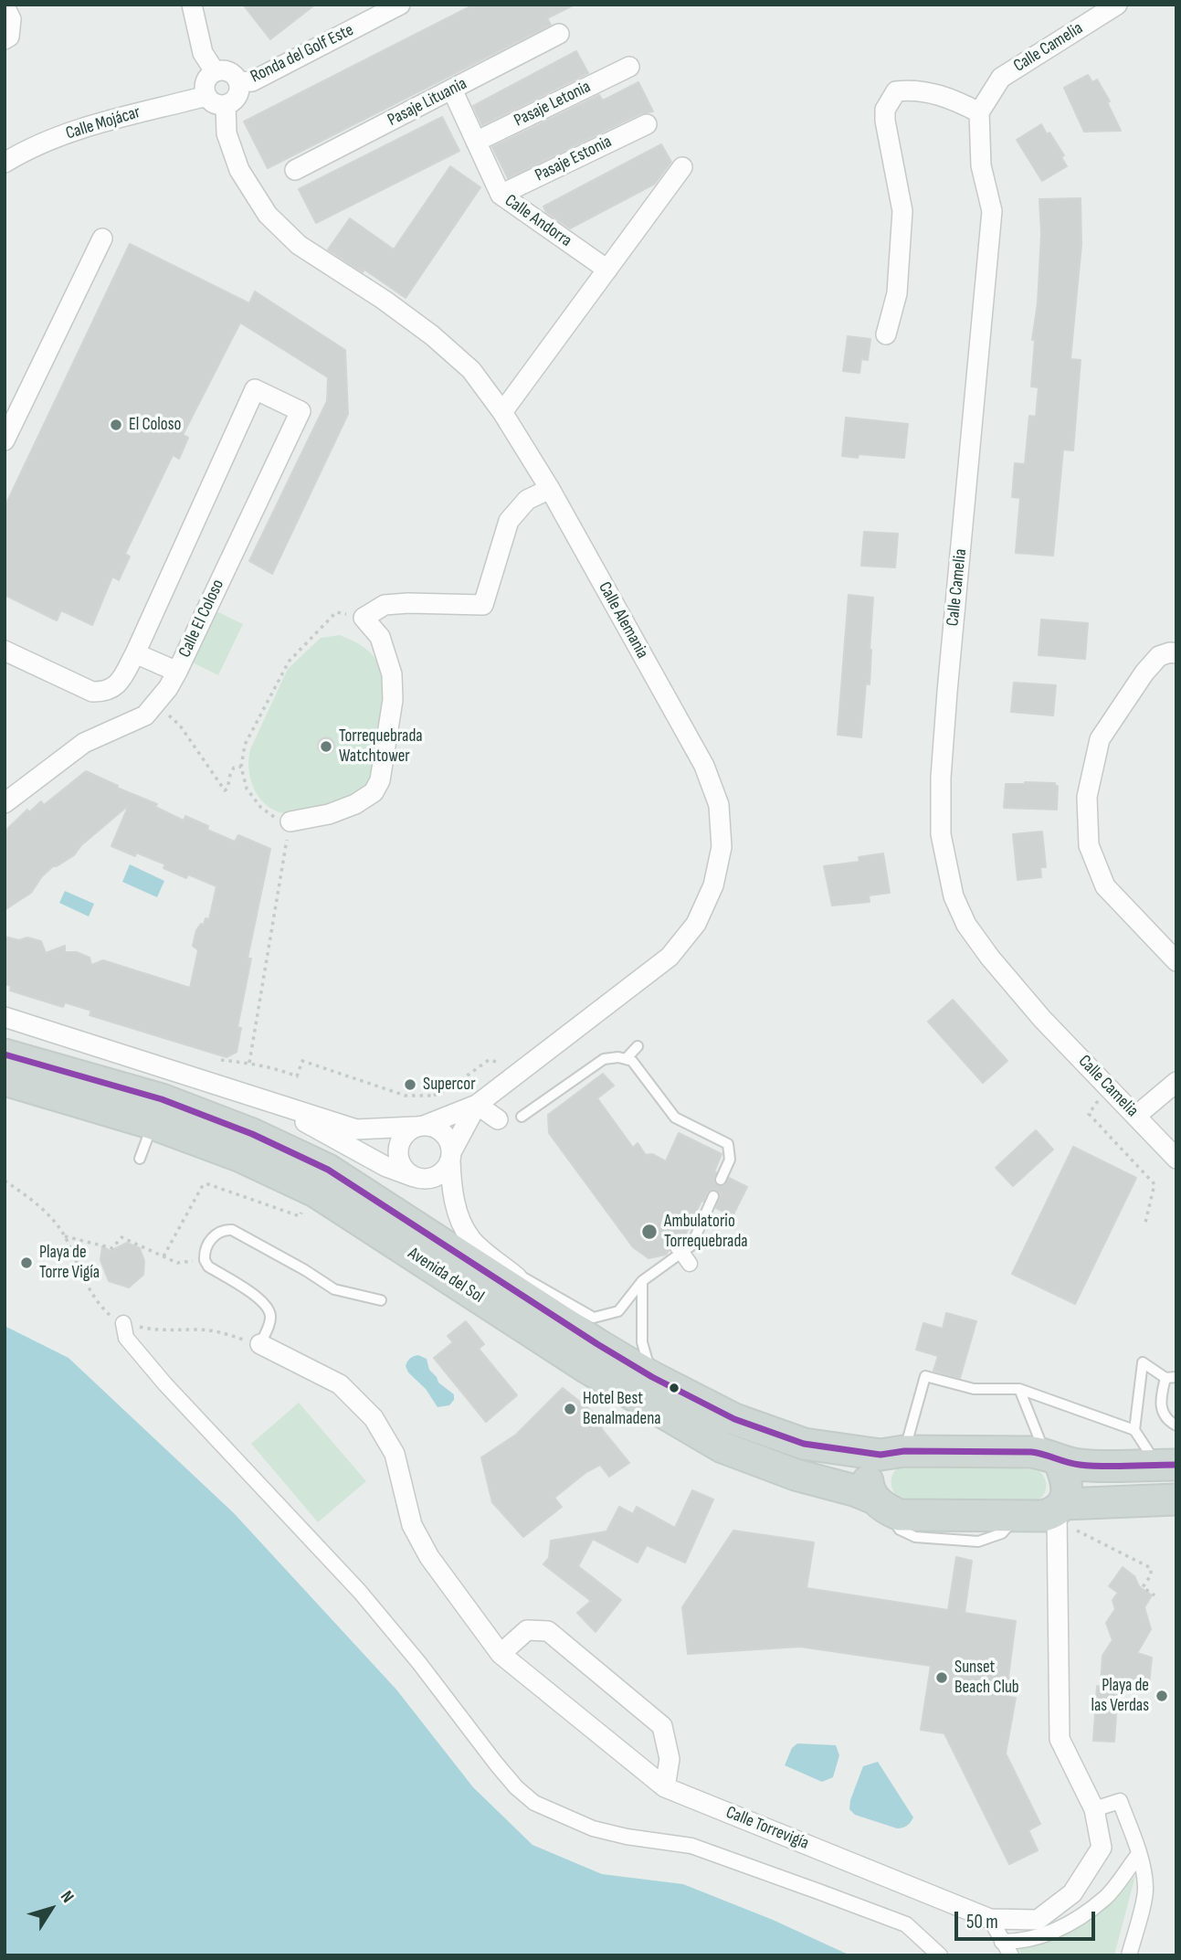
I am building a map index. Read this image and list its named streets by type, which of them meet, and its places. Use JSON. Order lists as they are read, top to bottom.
{
  "streets": {
    "main road": ["Avenida del Sol"],
    "street": [
      "Calle Camelia",
      "Ronda del Golf Este",
      "Pasaje Lituania",
      "Pasaje Letonia",
      "Calle Mojácar",
      "Pasaje Estonia",
      "Calle Andorra",
      "Calle El Coloso",
      "Calle Alemania",
      "Calle Torrevigía"
    ]
  },
  "crossings": [
    ["Ronda del Golf Este", "Calle Mojácar"],
    ["Ronda del Golf Este", "Calle Alemania"],
    ["Pasaje Lituania", "Calle Andorra"],
    ["Pasaje Letonia", "Calle Andorra"],
    ["Calle Mojácar", "Calle Alemania"],
    ["Pasaje Estonia", "Calle Andorra"],
    ["Avenida del Sol", "Calle Torrevigía"]
  ],
  "places": [
    "El Coloso",
    "Torrequebrada Watchtower",
    "Supercor",
    "Ambulatorio Torrequebrada",
    "Playa de Torre Vigía",
    "Hotel Best Benalmadena",
    "Sunset Beach Club",
    "Playa de las Verdas"
  ],
  "scale_bar": "50 m",
  "north": "top right"
}
